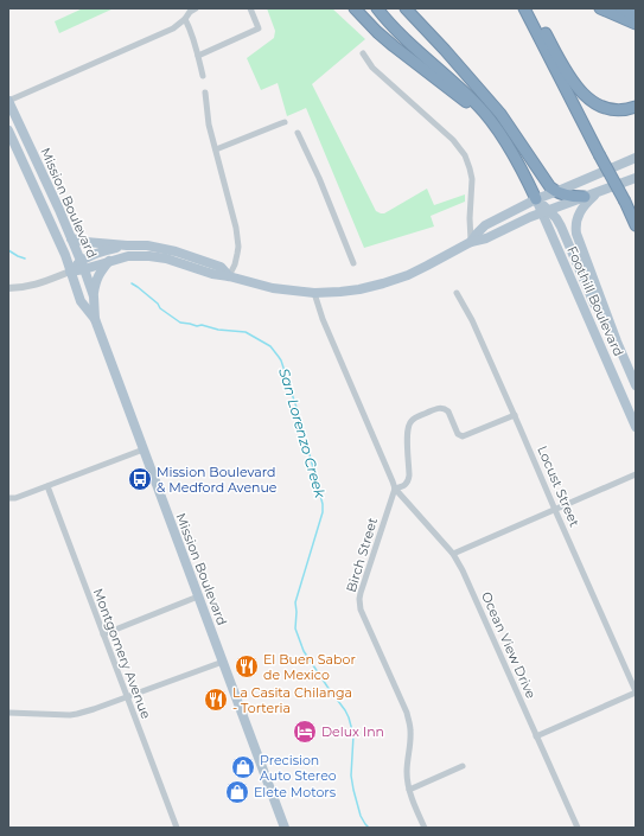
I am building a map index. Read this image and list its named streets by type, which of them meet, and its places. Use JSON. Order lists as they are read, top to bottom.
{
  "streets": {
    "main road": ["Mission Boulevard", "Foothill Boulevard"],
    "street": [
      "Locust Street",
      "Birch Street",
      "Ocean View Drive",
      "Montgomery Avenue"
    ]
  },
  "crossings": [
    ["Birch Street", "Ocean View Drive"]
  ],
  "water": ["San Lorenzo Creek"],
  "places": {
    "bus stop": ["Mission Boulevard & Medford Avenue"],
    "restaurant": ["El Buen Sabor de Mexico", "La Casita Chilanga - Torteria"],
    "hotel": ["Delux Inn"],
    "shop": ["Precision Auto Stereo", "Elete Motors"]
  }
}
